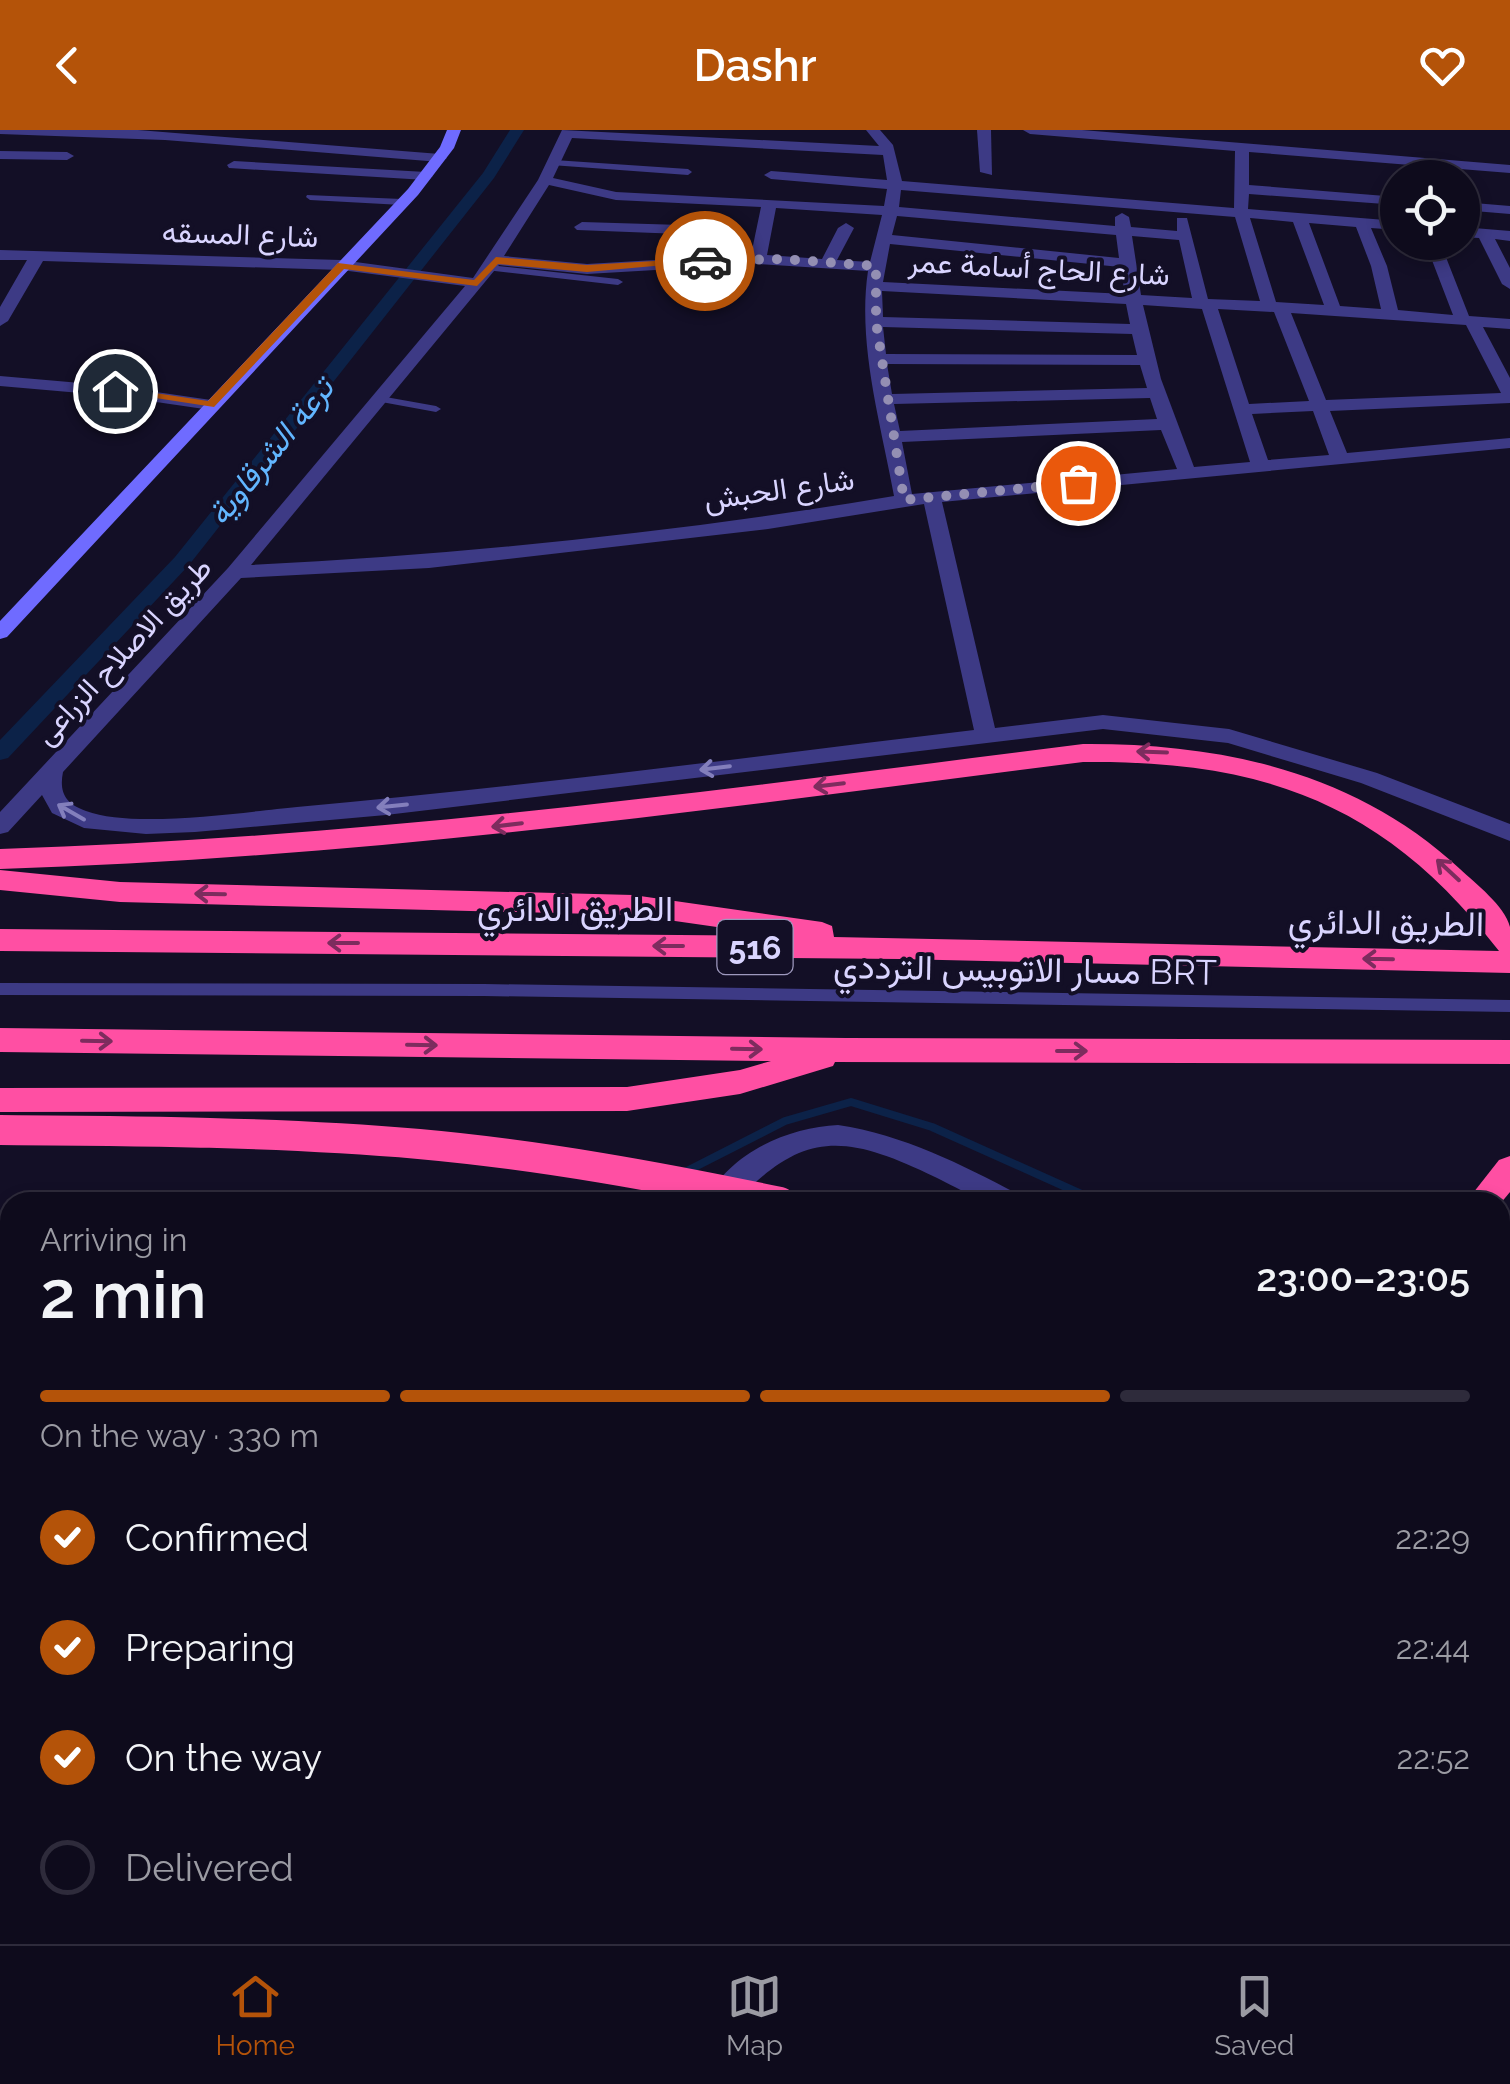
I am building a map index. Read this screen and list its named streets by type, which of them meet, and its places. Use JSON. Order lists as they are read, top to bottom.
{
  "streets": {
    "highway": ["الطريق الدائري", "516"],
    "street": [
      "شارع المسقه",
      "شارع الحاج أسامة عمر",
      "شارع الحبش",
      "طريق الاصلاح الزراعى"
    ],
    "lane": ["مسار الاتوبيس الترددي BRT"]
  },
  "crossings": [
    ["شارع المسقه", "طريق الاصلاح الزراعى"],
    ["شارع الحبش", "طريق الاصلاح الزراعى"]
  ],
  "water": ["ترعة الشرقاوية"],
  "page": {
    "header": "Dashr",
    "heading": ["2 min", "Arriving in", "23:00–23:05"],
    "bar": "On the way · 330 m",
    "list": [
      ["Confirmed", "22:29"],
      ["Preparing", "22:44"],
      ["On the way", "22:52"],
      "Delivered"
    ],
    "tabs": ["Home", "Map", "Saved"]
  }
}
